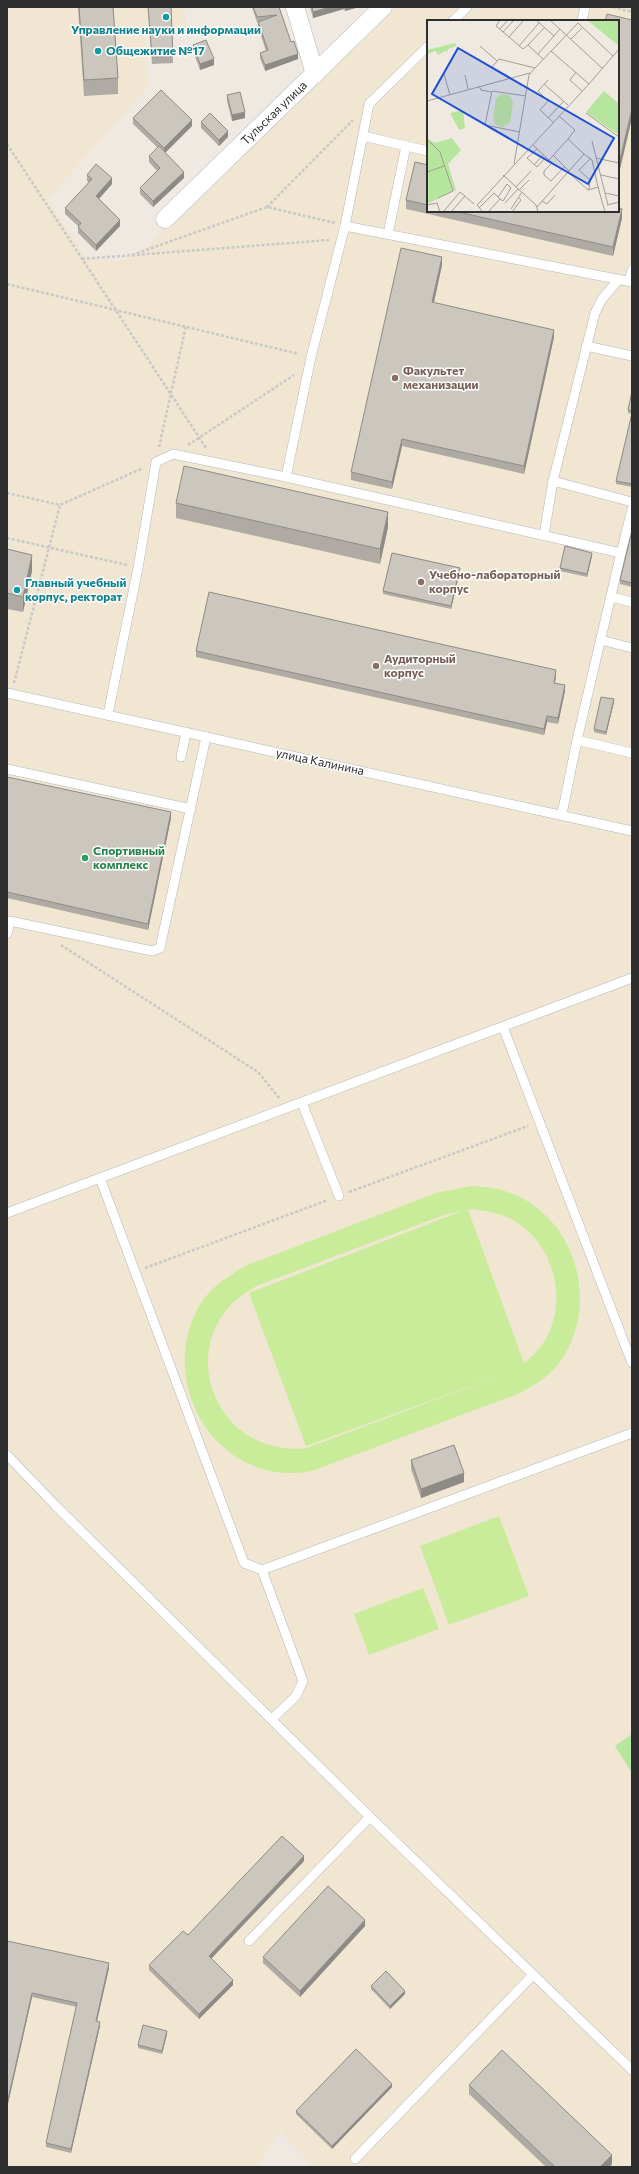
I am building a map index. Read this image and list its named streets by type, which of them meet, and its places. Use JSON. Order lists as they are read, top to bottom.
{
  "streets": {
    "street": ["Тульская улица"],
    "lane": ["улица Калинина"]
  },
  "places": [
    "Управление науки и информации",
    "Общежитие №17",
    "Факультет механизации",
    "Учебно-лабораторный корпус",
    "Главный учебный корпус, ректорат",
    "Аудиторный корпус",
    "Спортивный комплекс"
  ]
}
